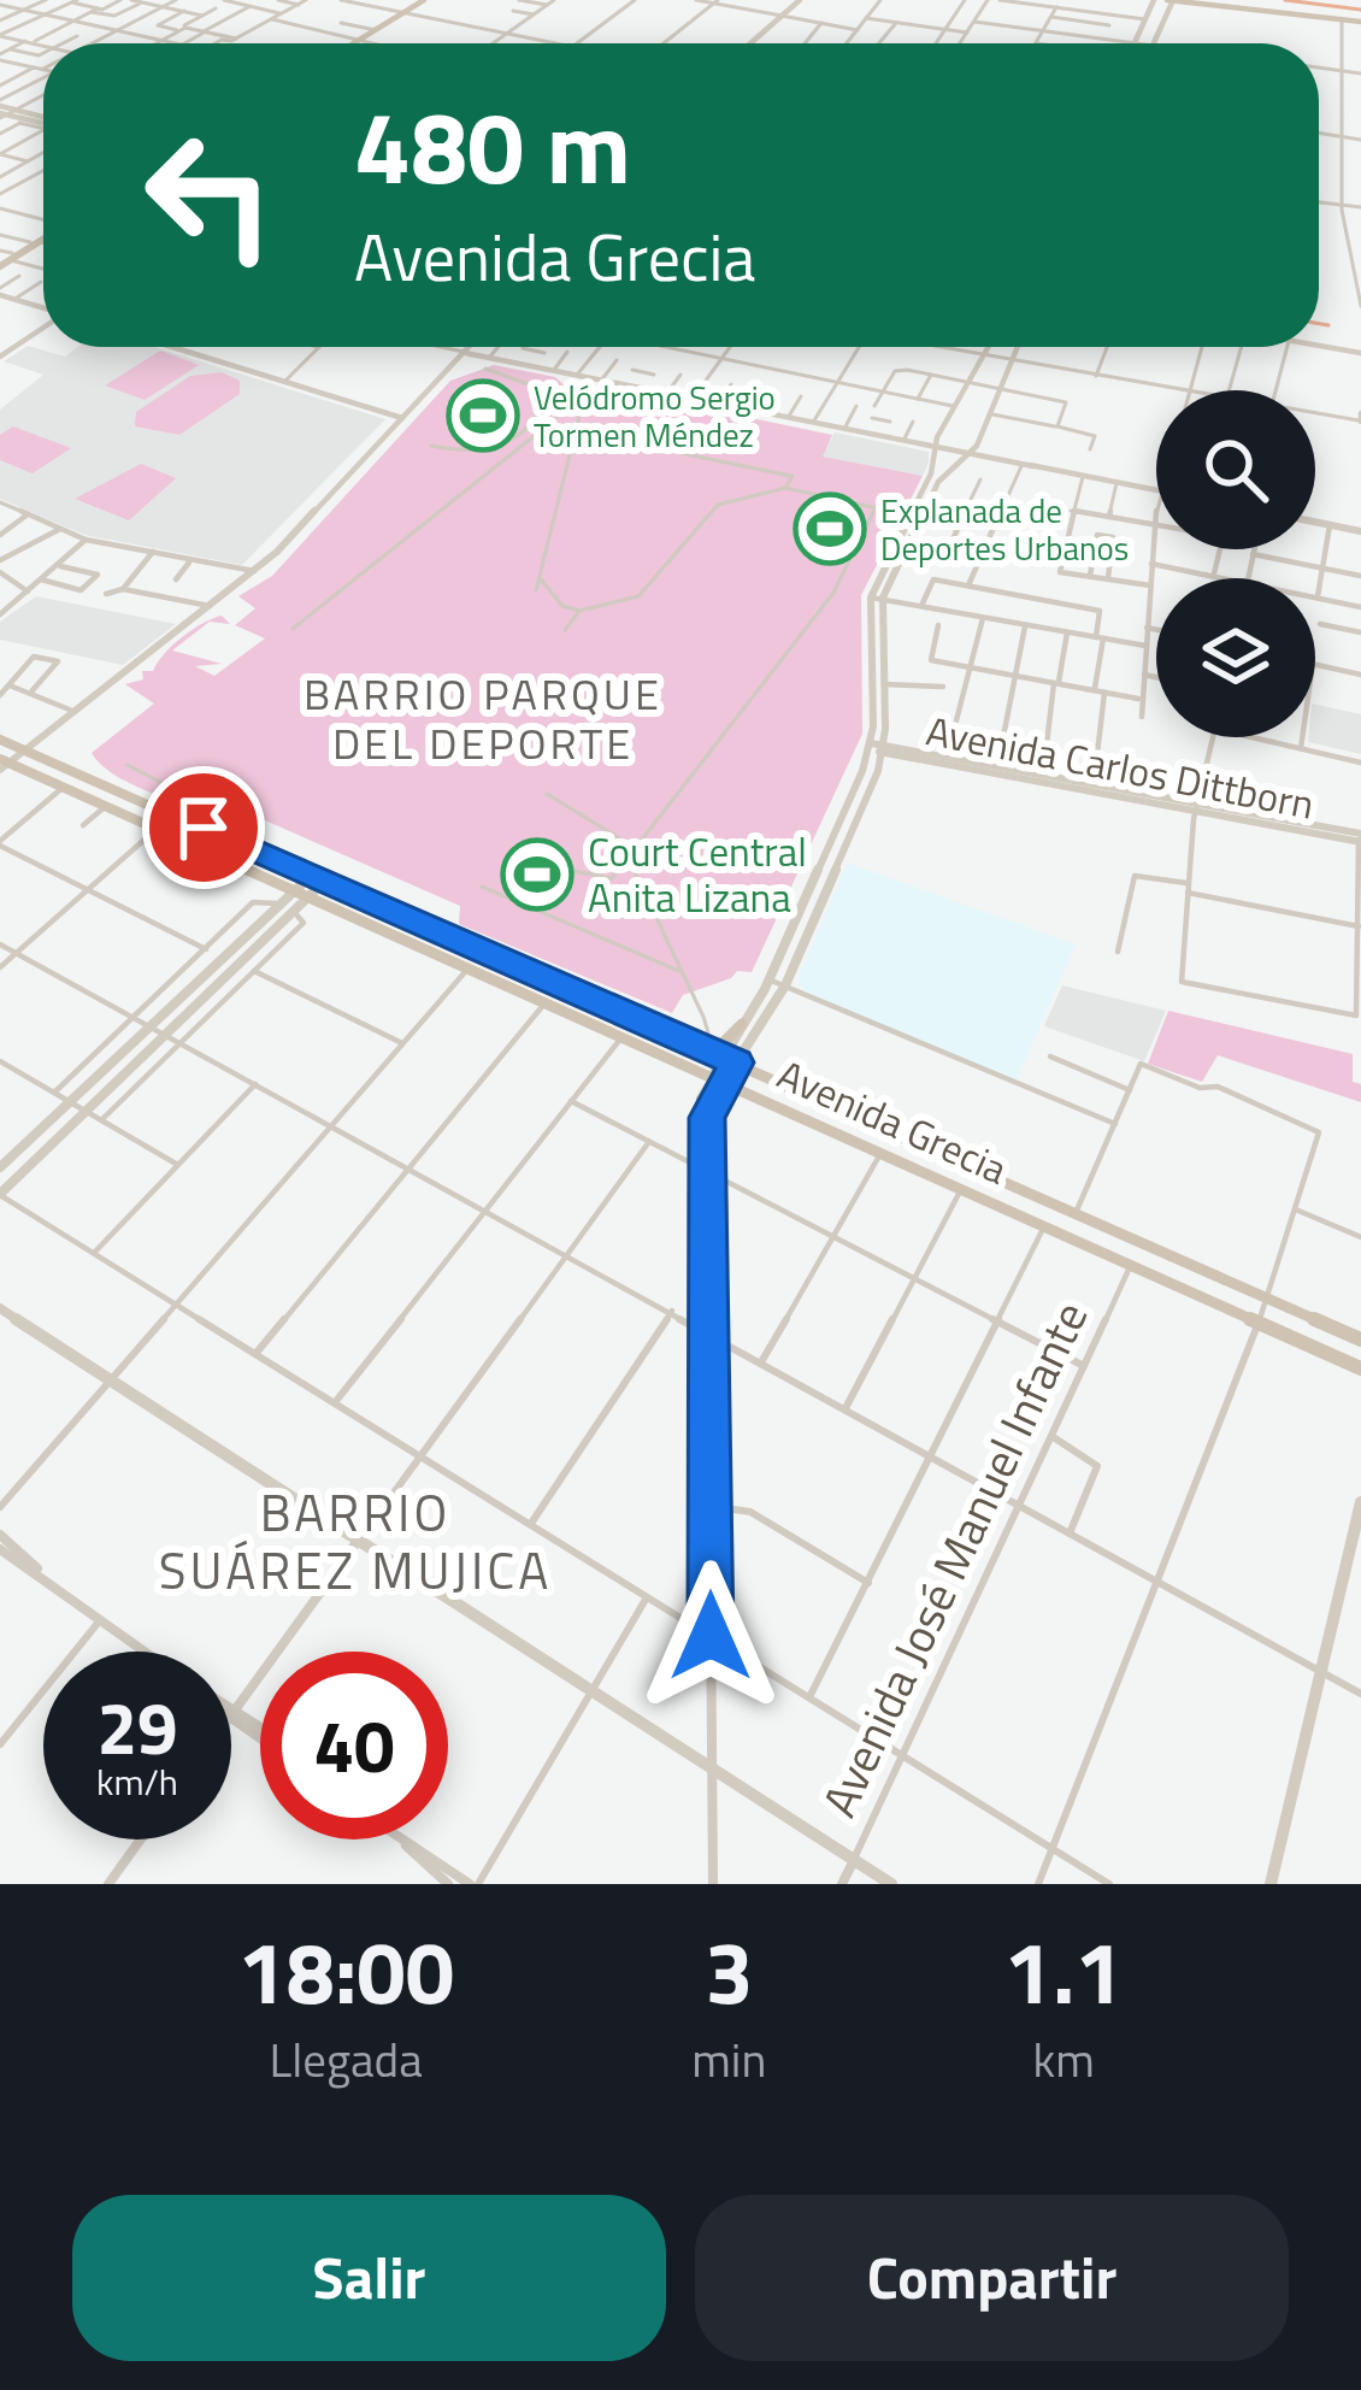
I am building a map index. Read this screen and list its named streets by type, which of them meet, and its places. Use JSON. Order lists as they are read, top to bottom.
{
  "streets": {
    "main road": ["Avenida Carlos Dittborn", "Avenida Grecia"],
    "street": ["Avenida José Manuel Infante"]
  },
  "crossings": [
    ["Avenida Grecia", "Avenida José Manuel Infante"]
  ],
  "districts": ["BARRIO PARQUE DEL DEPORTE", "BARRIO SUÁREZ MUJICA"],
  "places": {
    "sports": ["Velódromo Sergio Tormen Méndez", "Explanada de Deportes Urbanos", "Court Central Anita Lizana"]
  },
  "page": {
    "turn": ["480 m", "Avenida Grecia"],
    "speed": "29 km/h",
    "limit": "40",
    "eta": [
      "18:00",
      "Llegada",
      "3",
      "min",
      "1.1",
      "km"
    ],
    "buttons": ["Salir", "Compartir"]
  }
}
